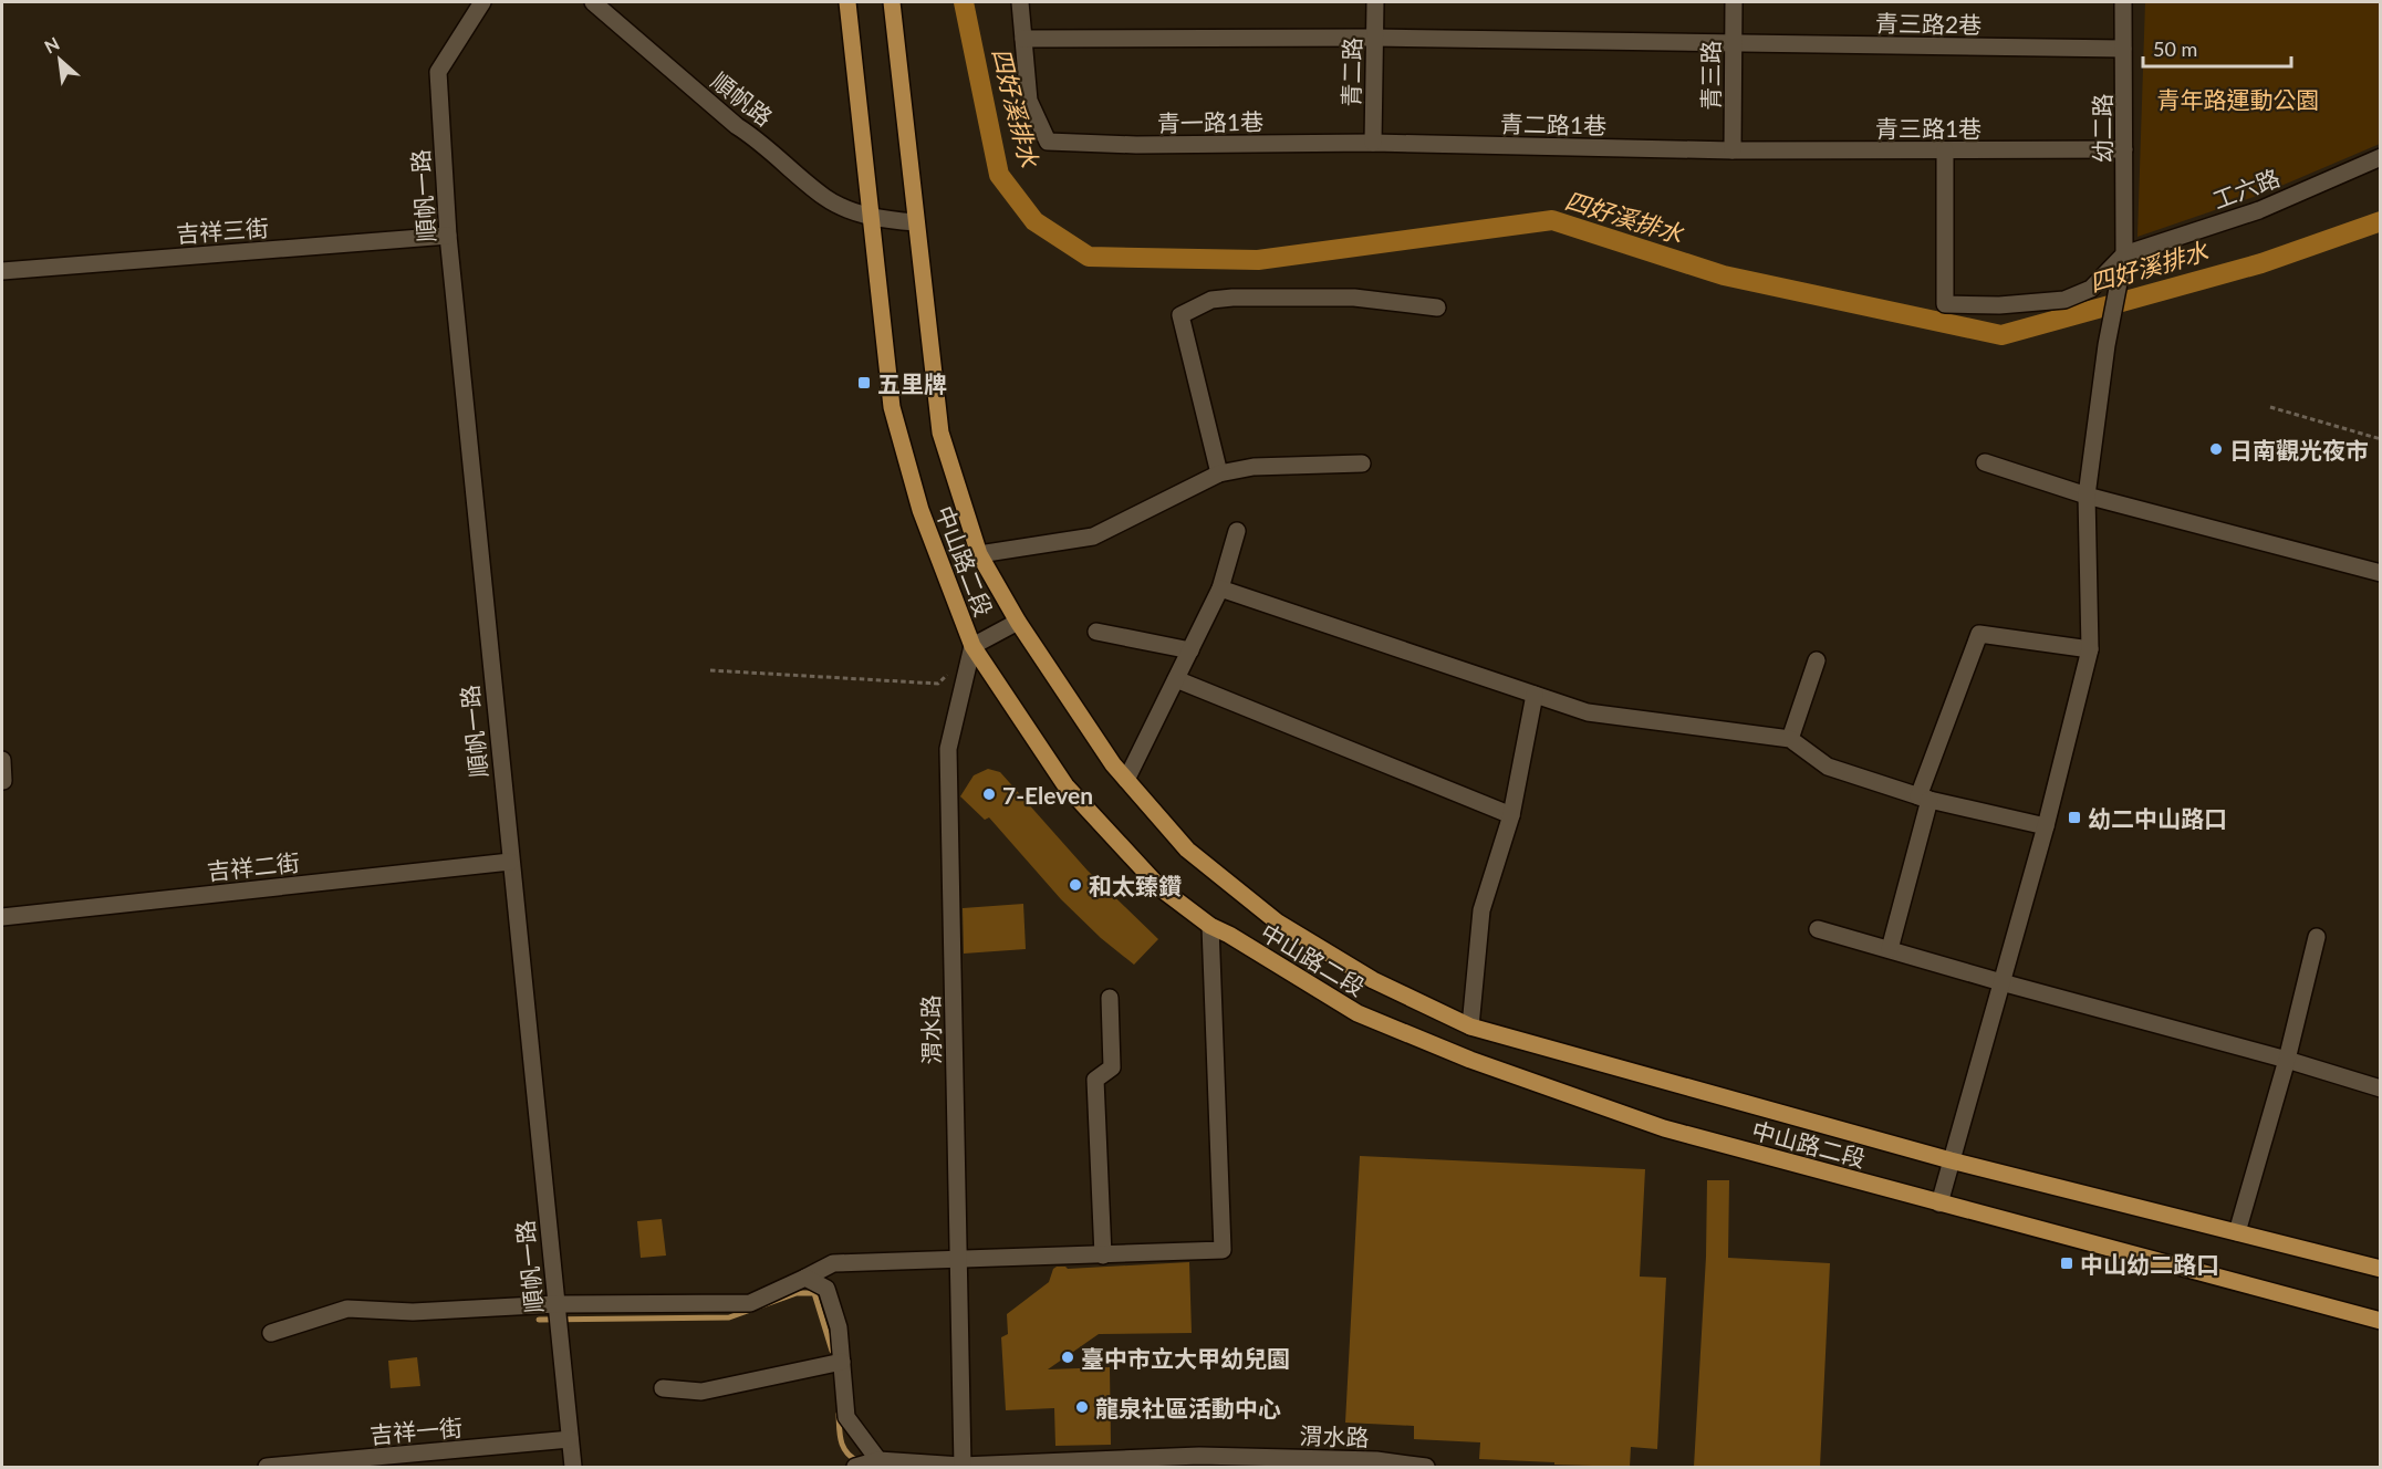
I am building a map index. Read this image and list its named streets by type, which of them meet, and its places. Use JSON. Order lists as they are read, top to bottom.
{
  "streets": {
    "main road": ["中山路二段"],
    "street": [
      "青三路2巷",
      "青二路",
      "青三路",
      "順帆路",
      "青一路1巷",
      "青二路1巷",
      "青三路1巷",
      "幼二路",
      "工六路",
      "順帆一路",
      "吉祥三街",
      "吉祥二街",
      "渭水路",
      "吉祥一街"
    ]
  },
  "crossings": [
    ["青三路2巷", "青二路"],
    ["青三路2巷", "青三路"],
    ["青三路2巷", "青一路1巷"],
    ["青三路2巷", "幼二路"],
    ["青二路", "青一路1巷"],
    ["青二路", "青二路1巷"],
    ["青三路", "青二路1巷"],
    ["青三路", "青三路1巷"],
    ["順帆路", "中山路二段"],
    ["青一路1巷", "青二路1巷"],
    ["青二路1巷", "青三路1巷"],
    ["青三路1巷", "幼二路"],
    ["幼二路", "工六路"],
    ["幼二路", "中山路二段"],
    ["順帆一路", "吉祥三街"],
    ["順帆一路", "吉祥二街"],
    ["順帆一路", "吉祥一街"],
    ["中山路二段", "渭水路"]
  ],
  "water": ["四好溪排水"],
  "parks": ["青年路運動公園"],
  "places": {
    "transit": ["五里牌", "幼二中山路口", "中山幼二路口"],
    "other": [
      "日南觀光夜市",
      "7-Eleven",
      "和太臻鑽",
      "臺中市立大甲幼兒園",
      "龍泉社區活動中心"
    ]
  },
  "scale_bar": "50 m",
  "north": "top left"
}
